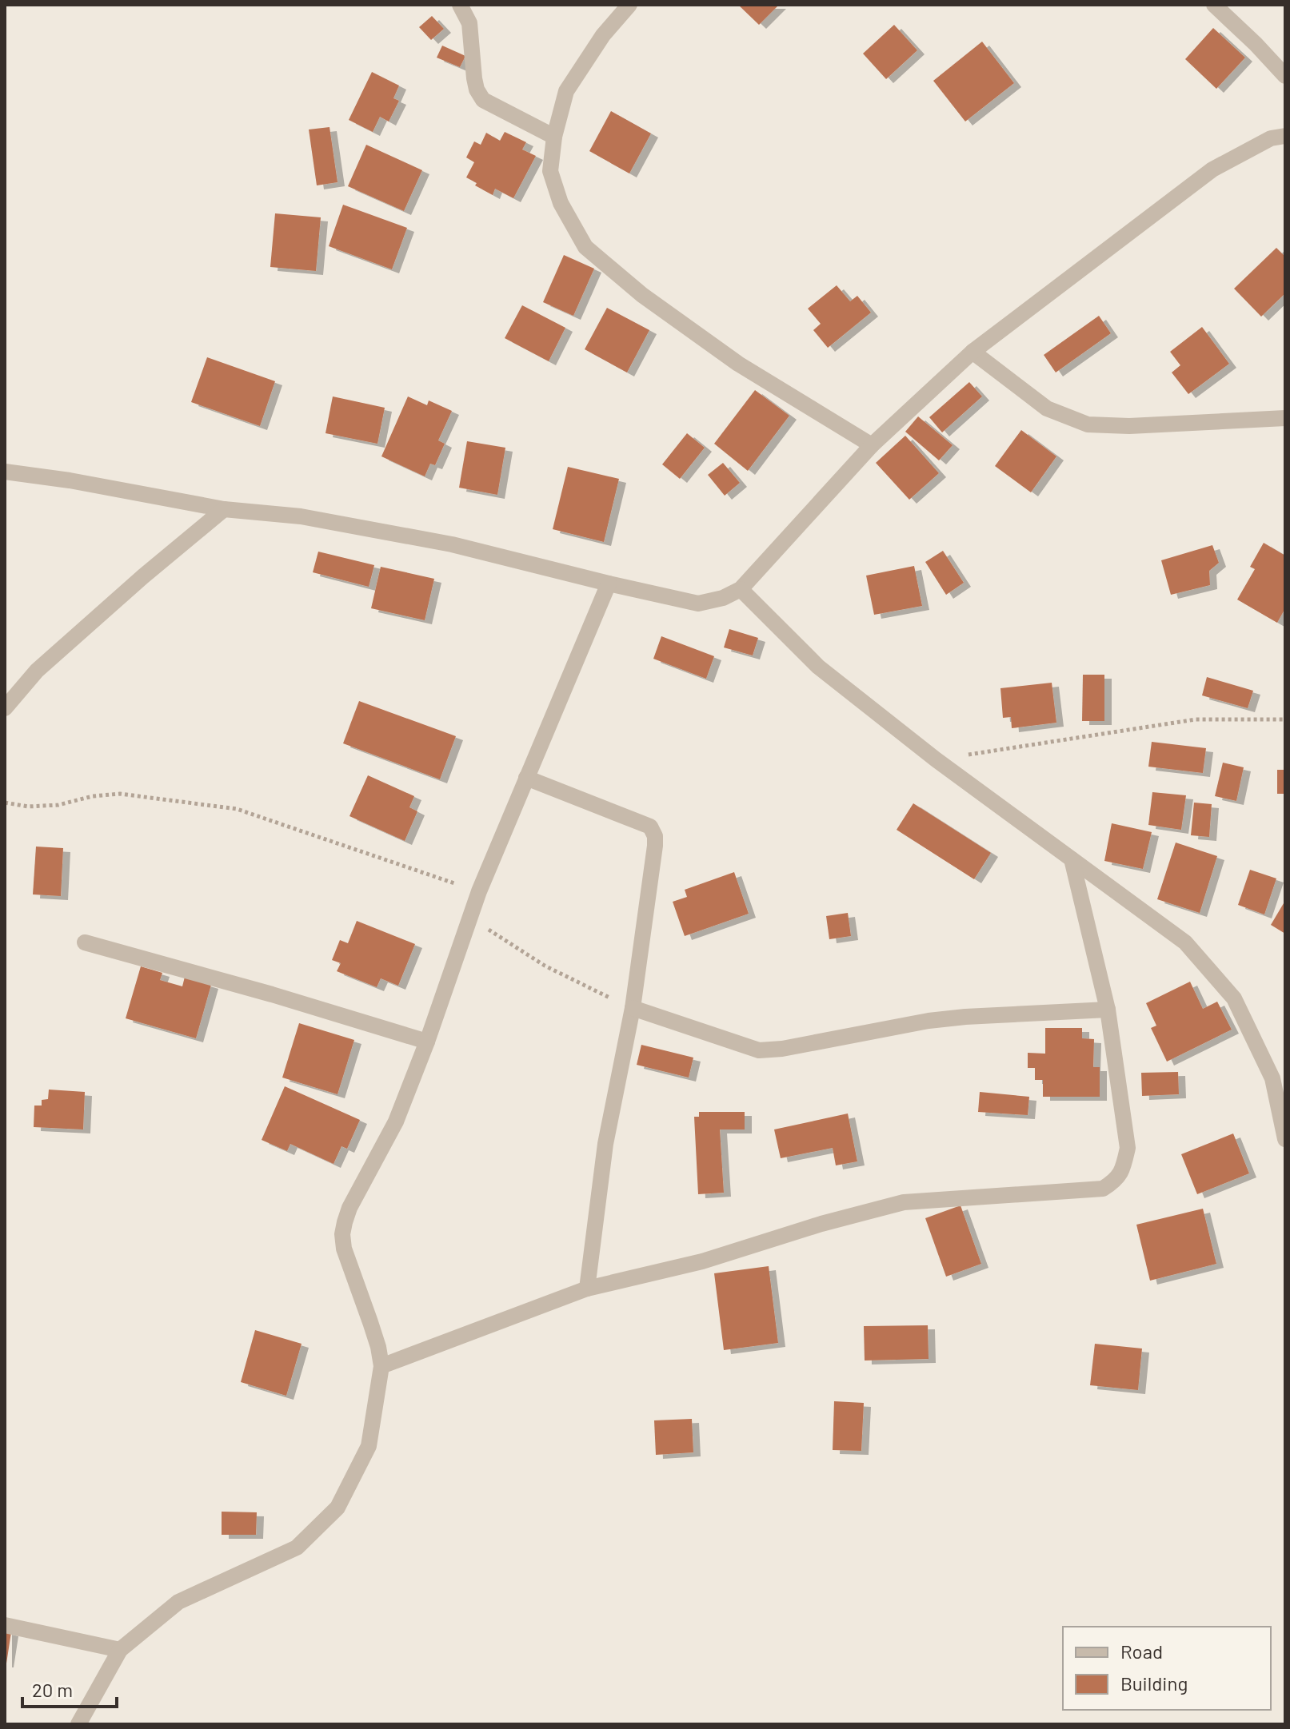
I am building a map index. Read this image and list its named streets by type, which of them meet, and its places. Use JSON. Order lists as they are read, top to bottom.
{
  "legend": ["Road", "Building"],
  "scale_bar": "20 m"
}
